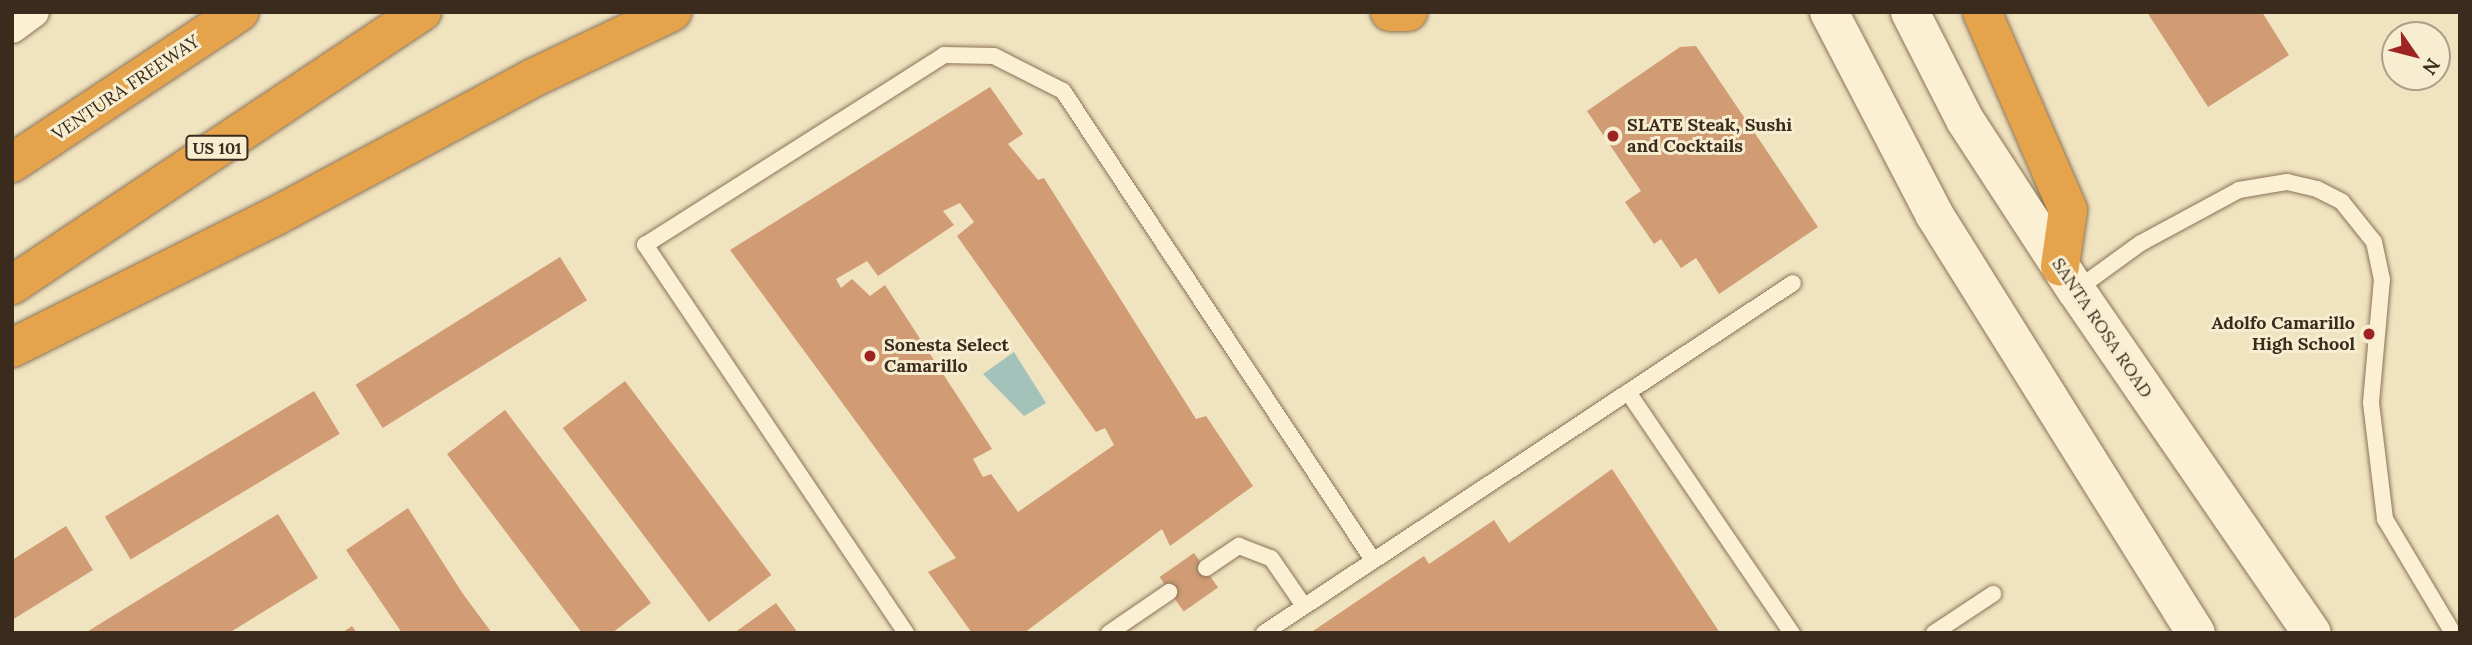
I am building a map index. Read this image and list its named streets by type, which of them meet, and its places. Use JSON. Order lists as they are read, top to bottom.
{
  "streets": {
    "highway": ["VENTURA FREEWAY", "US 101"],
    "main road": ["SANTA ROSA ROAD"]
  },
  "places": ["SLATE Steak, Sushi and Cocktails", "Adolfo Camarillo High School", "Sonesta Select Camarillo"],
  "north": "bottom right"
}
